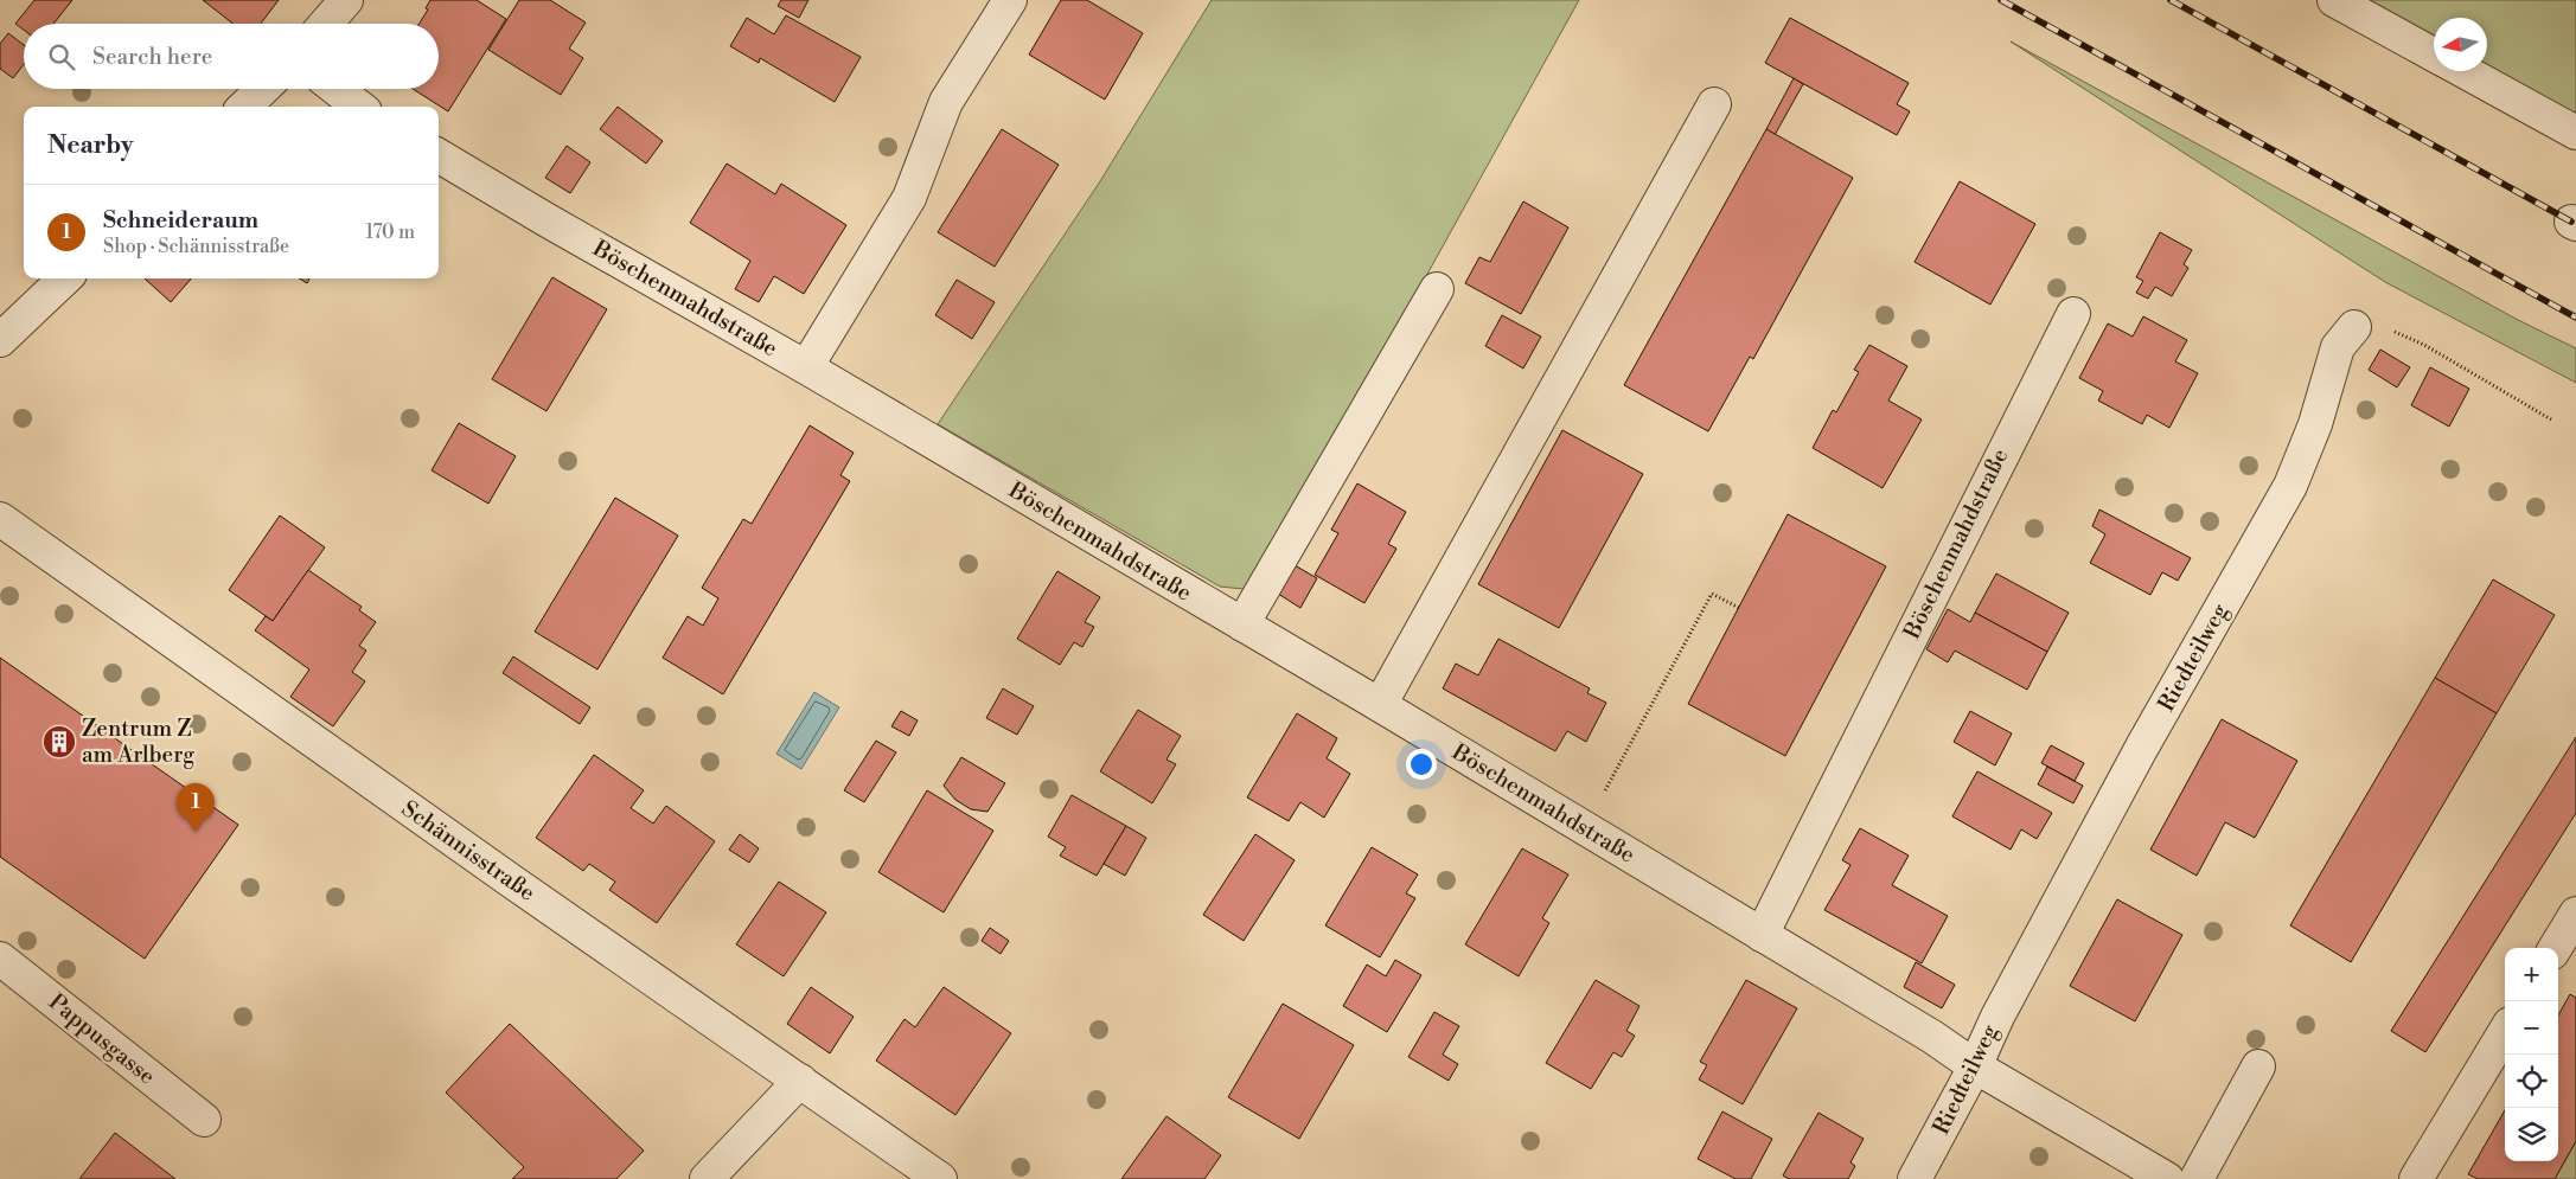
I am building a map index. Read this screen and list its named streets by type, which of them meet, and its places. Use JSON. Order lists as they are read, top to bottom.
{
  "streets": {
    "street": [
      "Böschenmahdstraße",
      "Riedteilweg",
      "Schännisstraße",
      "Pappusgasse"
    ]
  },
  "crossings": [
    ["Böschenmahdstraße", "Riedteilweg"]
  ],
  "places": {
    "building": ["Zentrum Z am Arlberg"]
  },
  "north": "left",
  "page": {
    "search": "Search here",
    "heading": "Nearby",
    "list": [
      {
        "mark": "1",
        "name": "Schneideraum",
        "note": "Shop · Schännisstraße",
        "value": "170 m"
      }
    ],
    "pins": "1",
    "map_buttons": ["+", "−"]
  }
}
